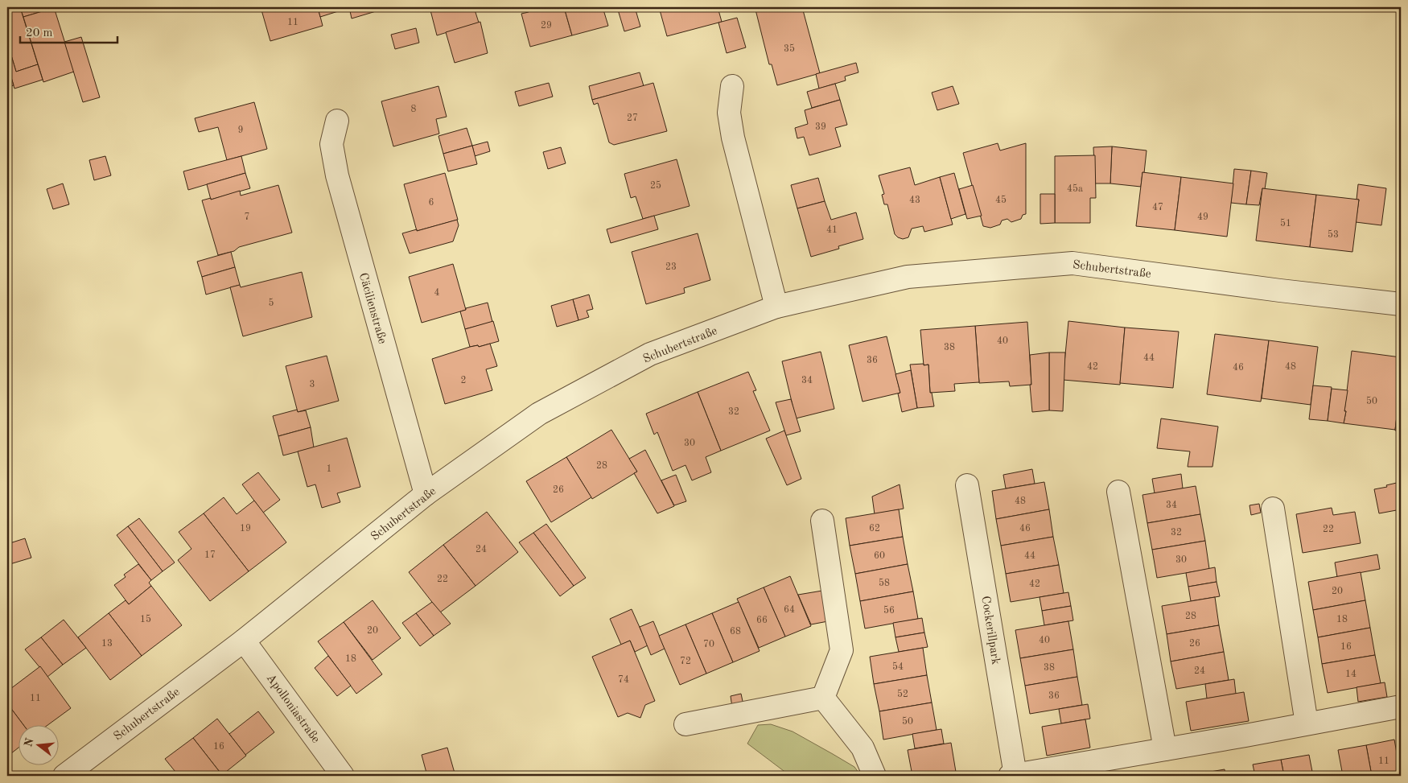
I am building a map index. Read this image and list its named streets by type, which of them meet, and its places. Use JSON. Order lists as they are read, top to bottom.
{
  "streets": {
    "street": [
      "Schubertstraße",
      "Cäcilienstraße",
      "Cockerillpark",
      "Apolloniastraße"
    ]
  },
  "crossings": [
    ["Schubertstraße", "Cäcilienstraße"],
    ["Schubertstraße", "Apolloniastraße"]
  ],
  "house_numbers": [
    "11",
    "29",
    "35",
    "8",
    "27",
    "39",
    "9",
    "25",
    "45a",
    "43",
    "45",
    "6",
    "47",
    "7",
    "49",
    "51",
    "41",
    "53",
    "23",
    "4",
    "5",
    "40",
    "38",
    "44",
    "36",
    "42",
    "48",
    "46",
    "2",
    "34",
    "3",
    "50",
    "32",
    "30",
    "28",
    "1",
    "26",
    "48",
    "34",
    "19",
    "62",
    "46",
    "22",
    "32",
    "24",
    "17",
    "60",
    "44",
    "30",
    "22",
    "58",
    "42",
    "20",
    "64",
    "56",
    "28",
    "15",
    "18",
    "66",
    "20",
    "68",
    "40",
    "13",
    "26",
    "70",
    "16",
    "18",
    "72",
    "54",
    "38",
    "24",
    "14",
    "74",
    "52",
    "36",
    "11",
    "50",
    "16",
    "11"
  ],
  "scale_bar": "20 m",
  "north": "left"
}
